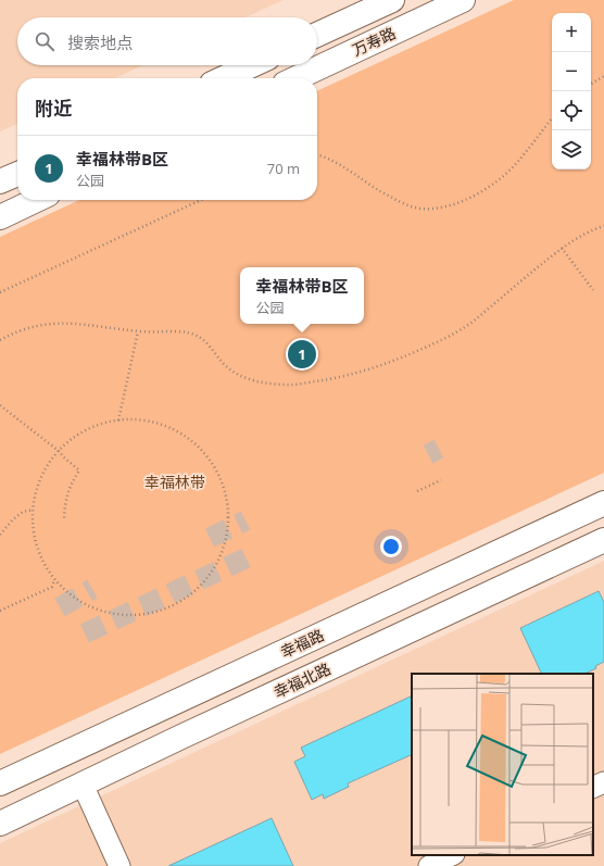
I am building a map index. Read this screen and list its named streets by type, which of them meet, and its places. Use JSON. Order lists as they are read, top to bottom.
{
  "streets": {
    "main road": ["万寿路", "幸福路", "幸福北路"]
  },
  "parks": ["幸福林带"],
  "page": {
    "map_buttons": ["+", "−"],
    "search": "搜索地点",
    "heading": "附近",
    "list": [
      {
        "mark": "1",
        "name": "幸福林带B区",
        "note": "公园",
        "value": "70 m"
      }
    ],
    "popup": ["幸福林带B区", "公园"],
    "pins": "1"
  }
}
